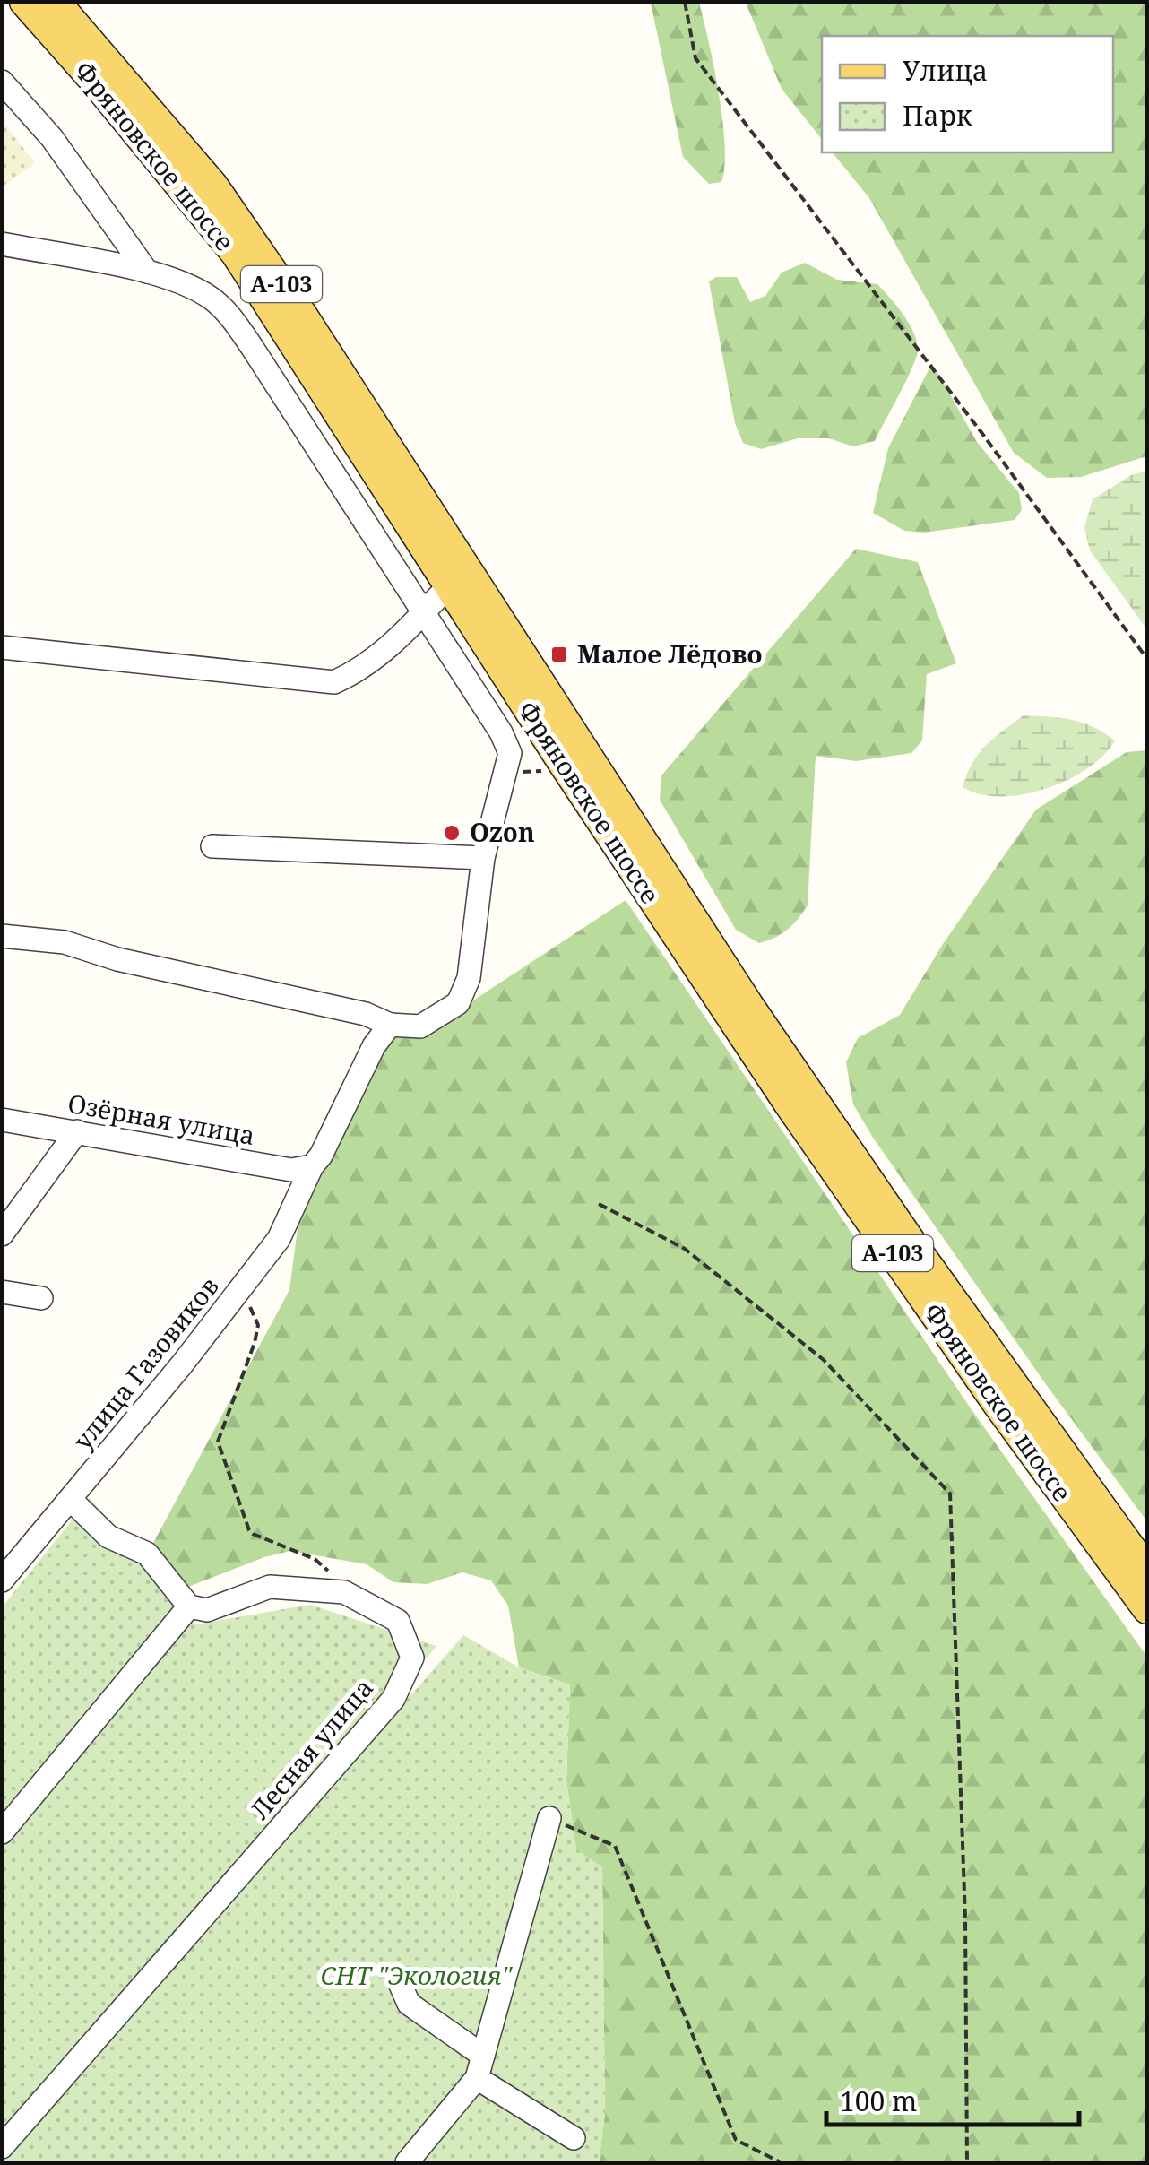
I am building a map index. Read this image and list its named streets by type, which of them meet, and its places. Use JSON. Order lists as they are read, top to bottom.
{
  "streets": {
    "main road": ["Фряновское шоссе", "А-103"],
    "street": ["Озёрная улица", "улица Газовиков", "Лесная улица"]
  },
  "crossings": [
    ["Озёрная улица", "улица Газовиков"]
  ],
  "parks": ["СНТ \"Экология\""],
  "places": {
    "transit": ["Малое Лёдово"],
    "other": ["Ozon"]
  },
  "legend": ["Улица", "Парк"],
  "scale_bar": "100 m"
}
